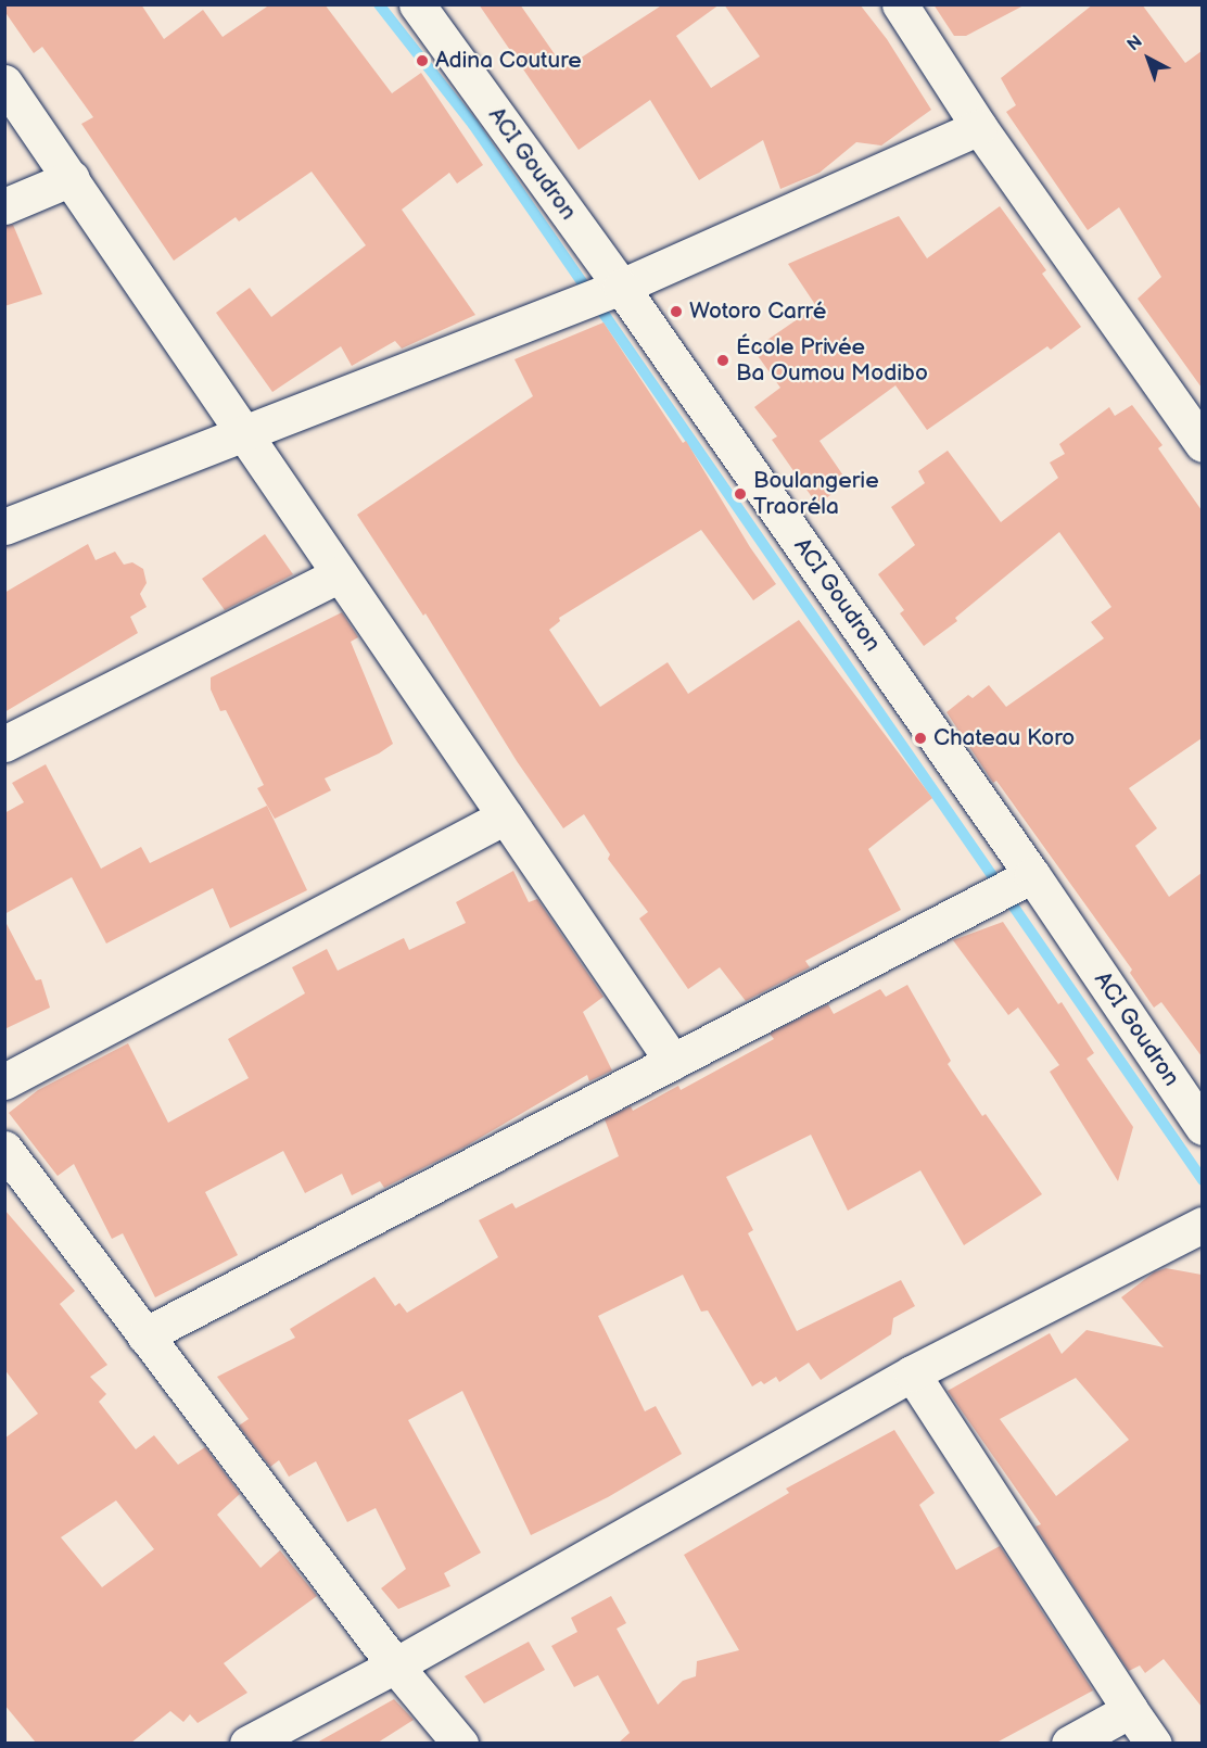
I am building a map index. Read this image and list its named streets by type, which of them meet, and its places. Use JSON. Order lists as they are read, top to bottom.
{
  "streets": {
    "street": ["ACI Goudron"]
  },
  "places": [
    "Adina Couture",
    "Wotoro Carré",
    "École Privée Ba Oumou Modibo",
    "Boulangerie Traoréla",
    "Chateau Koro"
  ],
  "north": "top left"
}
